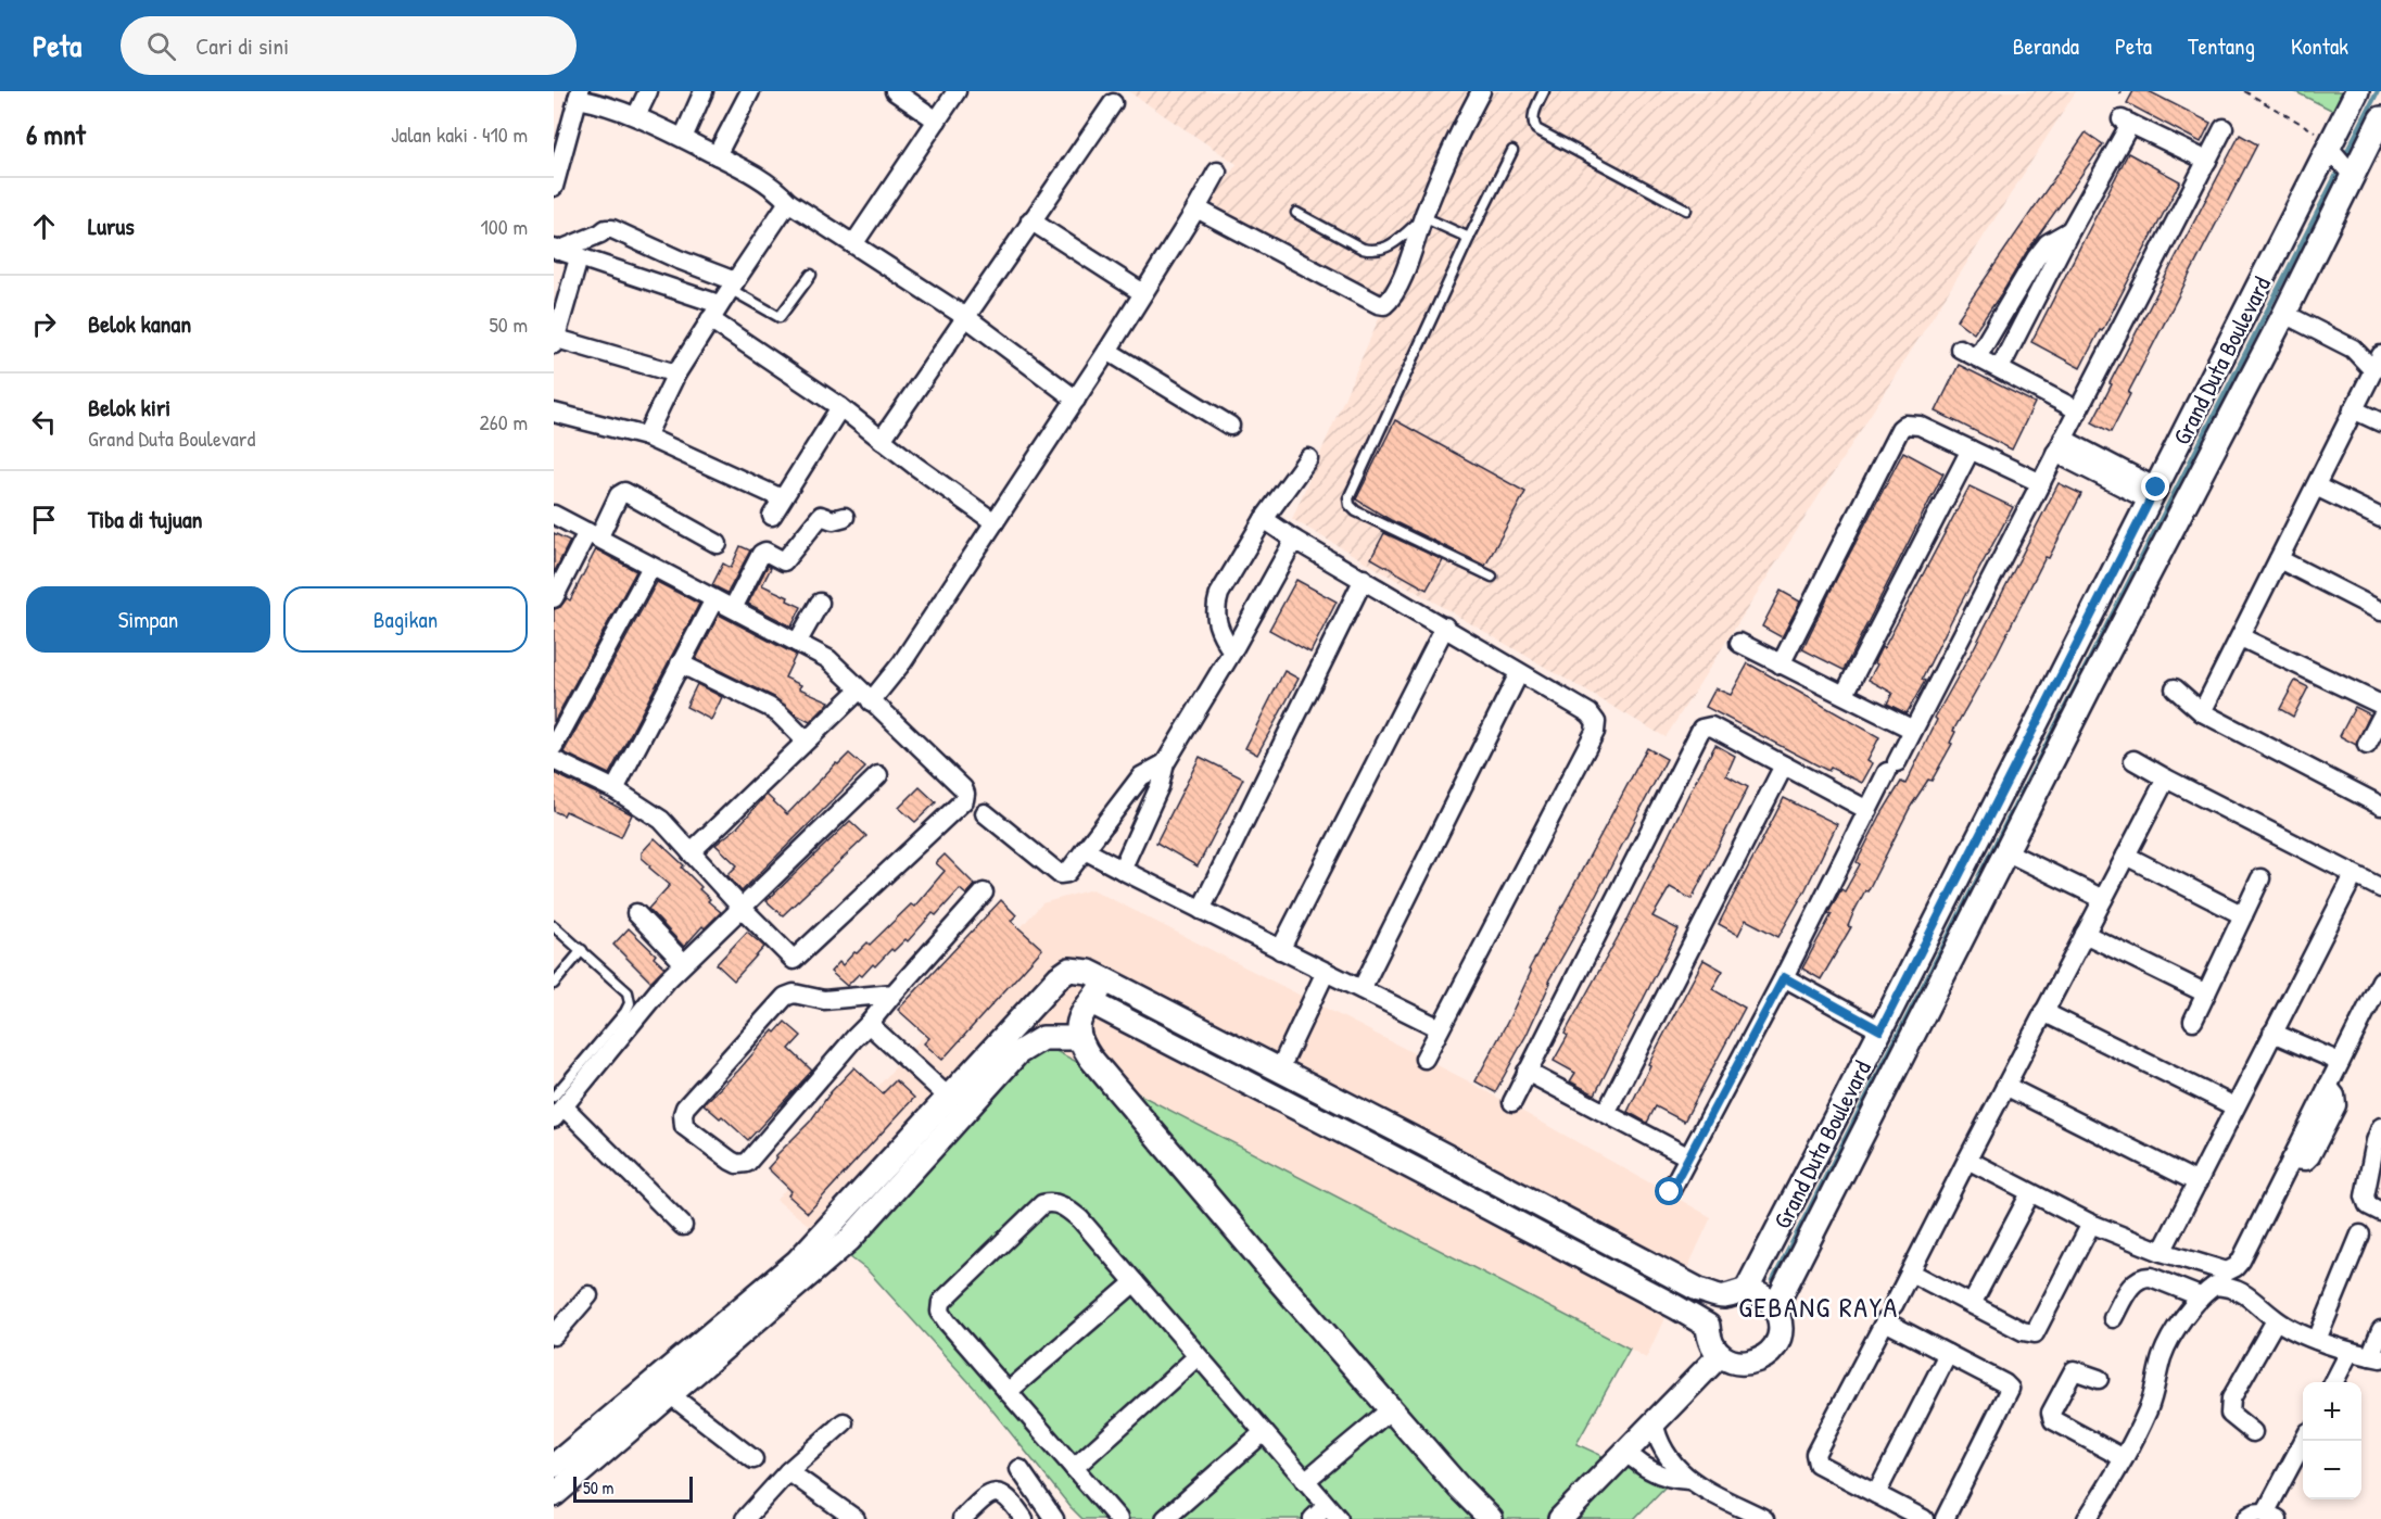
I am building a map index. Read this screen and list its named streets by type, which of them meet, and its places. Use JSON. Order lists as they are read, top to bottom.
{
  "streets": {
    "street": ["Grand Duta Boulevard"]
  },
  "districts": ["GEBANG RAYA"],
  "scale_bar": "50 m",
  "page": {
    "header": "Peta",
    "search": "Cari di sini",
    "nav": [
      "Beranda",
      "Peta",
      "Tentang",
      "Kontak"
    ],
    "heading": ["6 mnt", "Jalan kaki · 410 m"],
    "list": [
      ["Lurus", "100 m"],
      ["Belok kanan", "50 m"],
      ["Belok kiri", "Grand Duta Boulevard", "260 m"],
      "Tiba di tujuan"
    ],
    "buttons": ["Simpan", "Bagikan"],
    "map_buttons": ["+", "−"],
    "scale": "50 m"
  }
}
